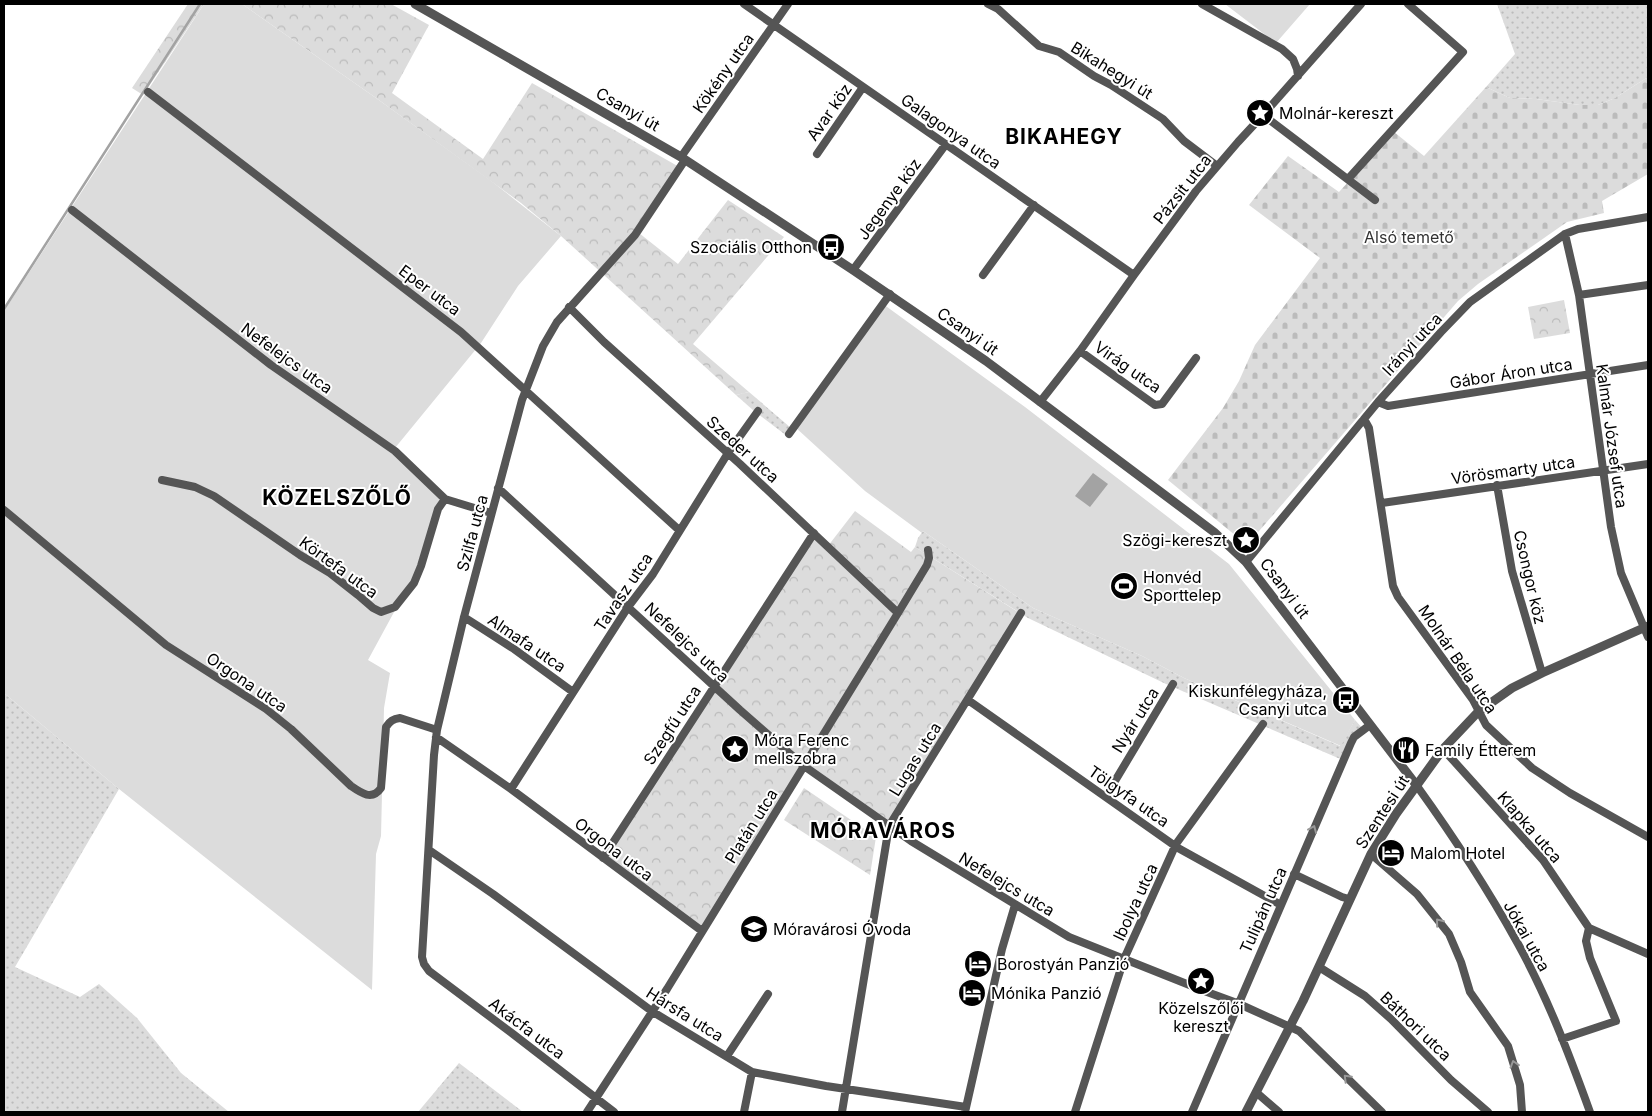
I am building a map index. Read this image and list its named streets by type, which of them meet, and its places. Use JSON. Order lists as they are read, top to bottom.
{
  "streets": {
    "street": [
      "Bikahegyi út",
      "Kökény utca",
      "Csanyi út",
      "Avar köz",
      "Galagonya utca",
      "Pázsit utca",
      "Jegenye köz",
      "Eper utca",
      "Irányi utca",
      "Nefelejcs utca",
      "Virág utca",
      "Gábor Áron utca",
      "Kalmár József utca",
      "Szeder utca",
      "Vörösmarty utca",
      "Szilfa utca",
      "Körtefa utca",
      "Csongor köz",
      "Tavasz utca",
      "Almafa utca",
      "Molnár Béla utca",
      "Orgona utca",
      "Nyár utca",
      "Szegfű utca",
      "Lugas utca",
      "Tölgyfa utca",
      "Szentesi út",
      "Platán utca",
      "Klapka utca",
      "Ibolya utca",
      "Tulipán utca",
      "Jókai utca",
      "Hársfa utca",
      "Báthori utca",
      "Akácfa utca"
    ]
  },
  "crossings": [
    ["Bikahegyi út", "Pázsit utca"],
    ["Kökény utca", "Csanyi út"],
    ["Kökény utca", "Galagonya utca"],
    ["Kökény utca", "Szilfa utca"],
    ["Csanyi út", "Pázsit utca"],
    ["Csanyi út", "Jegenye köz"],
    ["Csanyi út", "Irányi utca"],
    ["Csanyi út", "Szilfa utca"],
    ["Csanyi út", "Szentesi út"],
    ["Csanyi út", "Tulipán utca"],
    ["Csanyi út", "Jókai utca"],
    ["Avar köz", "Galagonya utca"],
    ["Galagonya utca", "Pázsit utca"],
    ["Galagonya utca", "Jegenye köz"],
    ["Pázsit utca", "Virág utca"],
    ["Eper utca", "Szilfa utca"],
    ["Eper utca", "Tavasz utca"],
    ["Irányi utca", "Gábor Áron utca"],
    ["Irányi utca", "Kalmár József utca"],
    ["Irányi utca", "Molnár Béla utca"],
    ["Nefelejcs utca", "Szilfa utca"],
    ["Nefelejcs utca", "Körtefa utca"],
    ["Nefelejcs utca", "Tavasz utca"],
    ["Nefelejcs utca", "Szegfű utca"],
    ["Nefelejcs utca", "Lugas utca"],
    ["Nefelejcs utca", "Szentesi út"],
    ["Nefelejcs utca", "Platán utca"],
    ["Nefelejcs utca", "Ibolya utca"],
    ["Nefelejcs utca", "Tulipán utca"],
    ["Gábor Áron utca", "Kalmár József utca"],
    ["Kalmár József utca", "Vörösmarty utca"],
    ["Kalmár József utca", "Szentesi út"],
    ["Szeder utca", "Szilfa utca"],
    ["Szeder utca", "Tavasz utca"],
    ["Szeder utca", "Szegfű utca"],
    ["Szeder utca", "Platán utca"],
    ["Vörösmarty utca", "Csongor köz"],
    ["Vörösmarty utca", "Molnár Béla utca"],
    ["Szilfa utca", "Almafa utca"],
    ["Szilfa utca", "Orgona utca"],
    ["Szilfa utca", "Hársfa utca"],
    ["Szilfa utca", "Akácfa utca"],
    ["Csongor köz", "Szentesi út"],
    ["Tavasz utca", "Almafa utca"],
    ["Tavasz utca", "Orgona utca"],
    ["Molnár Béla utca", "Szentesi út"],
    ["Orgona utca", "Szegfű utca"],
    ["Orgona utca", "Platán utca"],
    ["Nyár utca", "Tölgyfa utca"],
    ["Lugas utca", "Tölgyfa utca"],
    ["Lugas utca", "Hársfa utca"],
    ["Tölgyfa utca", "Ibolya utca"],
    ["Tölgyfa utca", "Tulipán utca"],
    ["Szentesi út", "Klapka utca"],
    ["Szentesi út", "Jókai utca"],
    ["Szentesi út", "Báthori utca"],
    ["Platán utca", "Hársfa utca"],
    ["Platán utca", "Akácfa utca"]
  ],
  "one_way": ["Tulipán utca"],
  "districts": ["BIKAHEGY", "KÖZELSZŐLŐ", "MÓRAVÁROS"],
  "parks": ["Alsó temető"],
  "places": {
    "place": [
      "Molnár-kereszt",
      "Szögi-kereszt",
      "Móra Ferenc mellszobra",
      "Közelszőlői kereszt"
    ],
    "bus stop": ["Szociális Otthon", "Kiskunfélegyháza, Csanyi utca"],
    "sports": ["Honvéd Sporttelep"],
    "restaurant": ["Family Étterem"],
    "hotel": ["Malom Hotel", "Borostyán Panzió", "Mónika Panzió"],
    "school or university": ["Móravárosi Óvoda"]
  }
}
